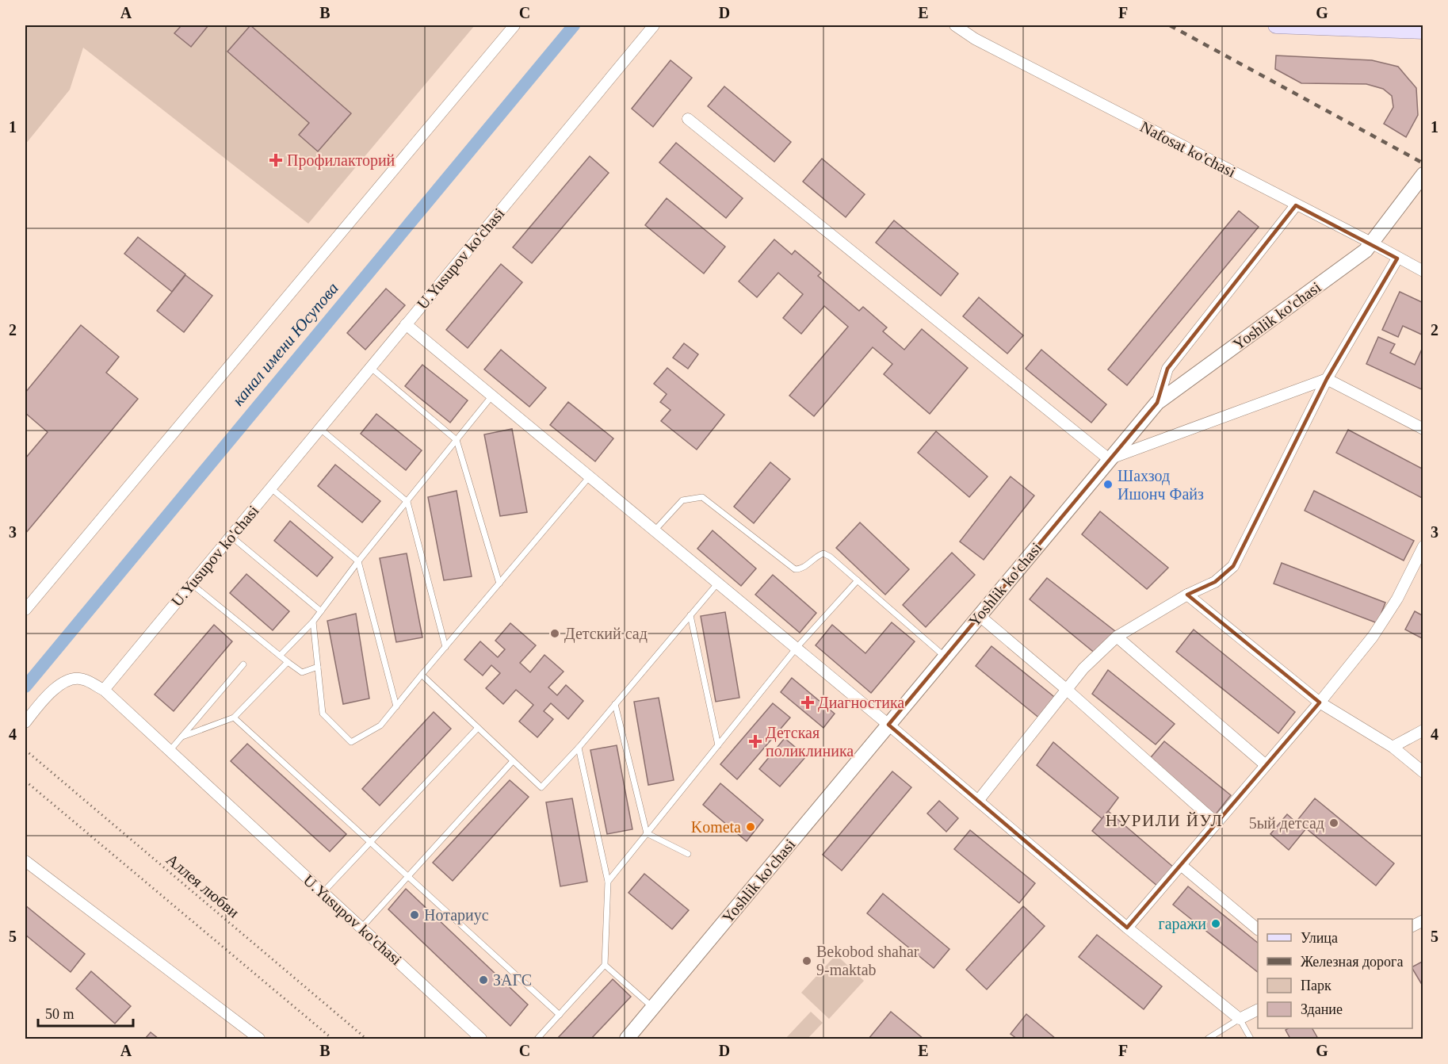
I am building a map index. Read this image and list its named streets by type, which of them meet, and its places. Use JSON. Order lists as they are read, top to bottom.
{
  "streets": {
    "street": ["Nafosat ko'chasi", "U.Yusupov ko'chasi", "Yoshlik ko'chasi"],
    "path": ["Аллея любви"]
  },
  "crossings": [
    ["Nafosat ko'chasi", "Yoshlik ko'chasi"]
  ],
  "districts": ["НУРИЛИ ЙУЛ"],
  "water": ["канал имени Юсупова"],
  "places": {
    "health": ["Профилакторий", "Диагностика", "Детская поликлиника"],
    "other": [
      "Шахзод Ишонч Файз",
      "Детский сад",
      "5ый детсад",
      "Kometa",
      "Нотариус",
      "гаражи",
      "Bekobod shahar 9-maktab",
      "ЗАГС"
    ]
  },
  "legend": [
    "Улица",
    "Железная дорога",
    "Парк",
    "Здание"
  ],
  "scale_bar": "50 m",
  "grid": {
    "columns": [
      "A",
      "B",
      "C",
      "D",
      "E",
      "F",
      "G"
    ],
    "rows": [
      "1",
      "2",
      "3",
      "4",
      "5"
    ]
  }
}
